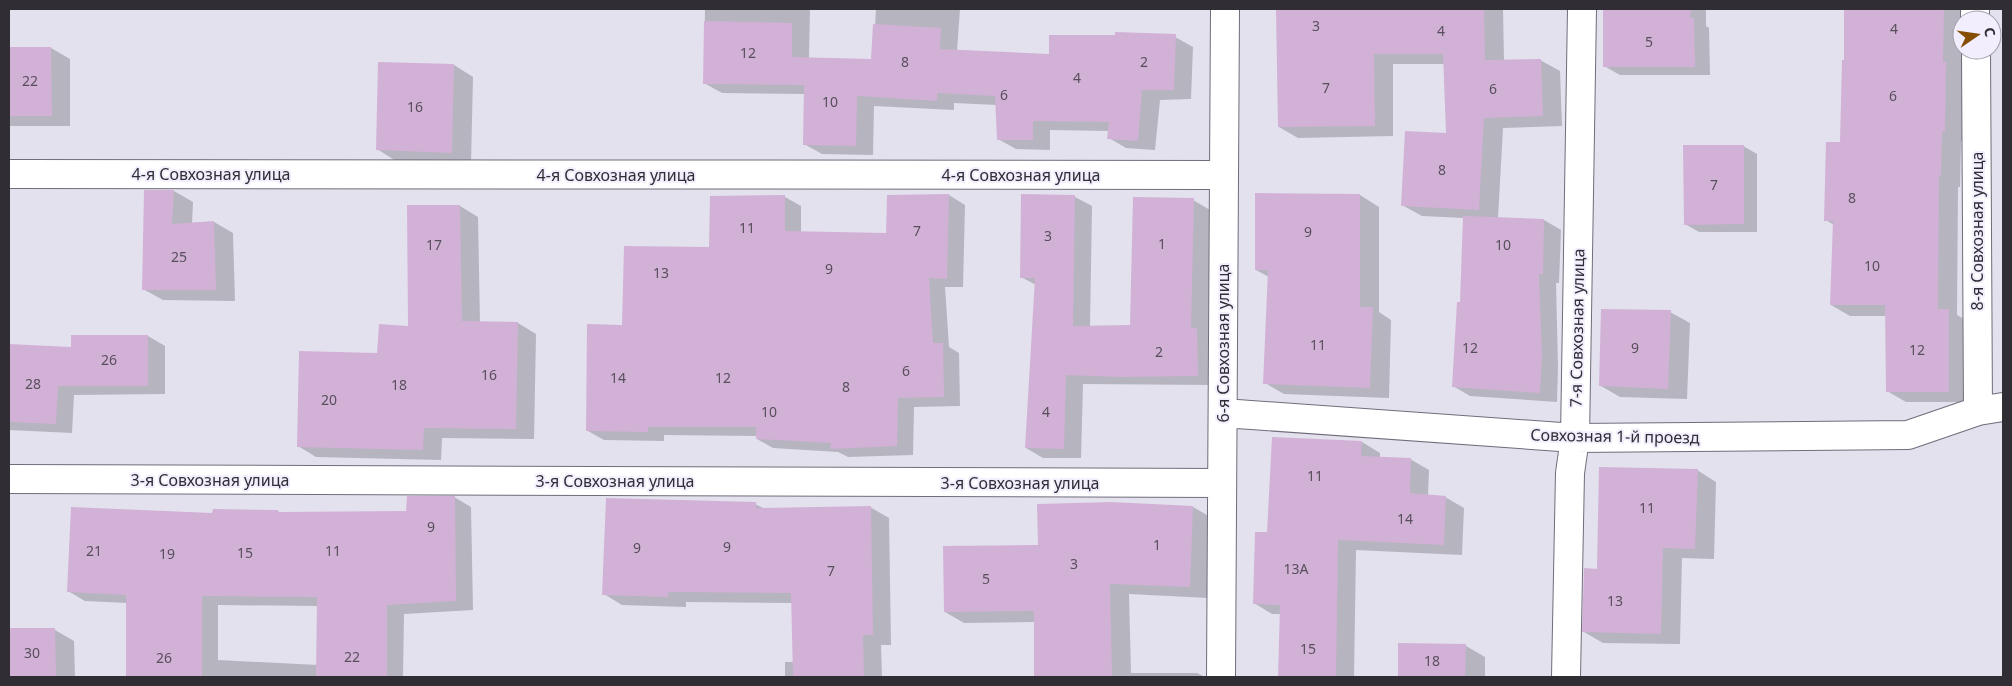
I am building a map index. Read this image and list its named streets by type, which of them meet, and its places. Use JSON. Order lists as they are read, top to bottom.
{
  "streets": {
    "street": [
      "4-я Совхозная улица",
      "8-я Совхозная улица",
      "7-я Совхозная улица",
      "6-я Совхозная улица",
      "Совхозная 1-й проезд",
      "3-я Совхозная улица"
    ]
  },
  "crossings": [
    ["4-я Совхозная улица", "6-я Совхозная улица"],
    ["8-я Совхозная улица", "Совхозная 1-й проезд"],
    ["7-я Совхозная улица", "Совхозная 1-й проезд"],
    ["6-я Совхозная улица", "Совхозная 1-й проезд"],
    ["6-я Совхозная улица", "3-я Совхозная улица"]
  ],
  "house_numbers": [
    "3",
    "4",
    "4",
    "5",
    "12",
    "8",
    "2",
    "4",
    "22",
    "7",
    "6",
    "6",
    "6",
    "10",
    "16",
    "8",
    "7",
    "8",
    "11",
    "7",
    "9",
    "3",
    "1",
    "17",
    "10",
    "25",
    "10",
    "9",
    "13",
    "11",
    "12",
    "9",
    "12",
    "2",
    "26",
    "6",
    "16",
    "14",
    "12",
    "28",
    "18",
    "8",
    "20",
    "10",
    "4",
    "11",
    "11",
    "14",
    "9",
    "1",
    "9",
    "9",
    "21",
    "11",
    "15",
    "19",
    "3",
    "13А",
    "7",
    "5",
    "13",
    "15",
    "30",
    "22",
    "26",
    "18"
  ],
  "north": "right"
}
